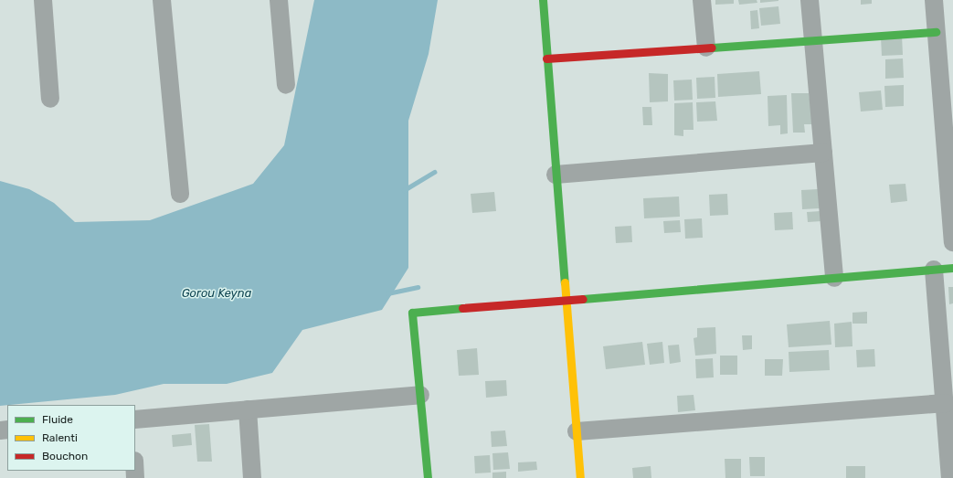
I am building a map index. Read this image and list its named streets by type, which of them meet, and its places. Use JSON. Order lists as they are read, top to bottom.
{
  "water": ["Gorou Keyna"],
  "legend": ["Fluide", "Ralenti", "Bouchon"]
}
